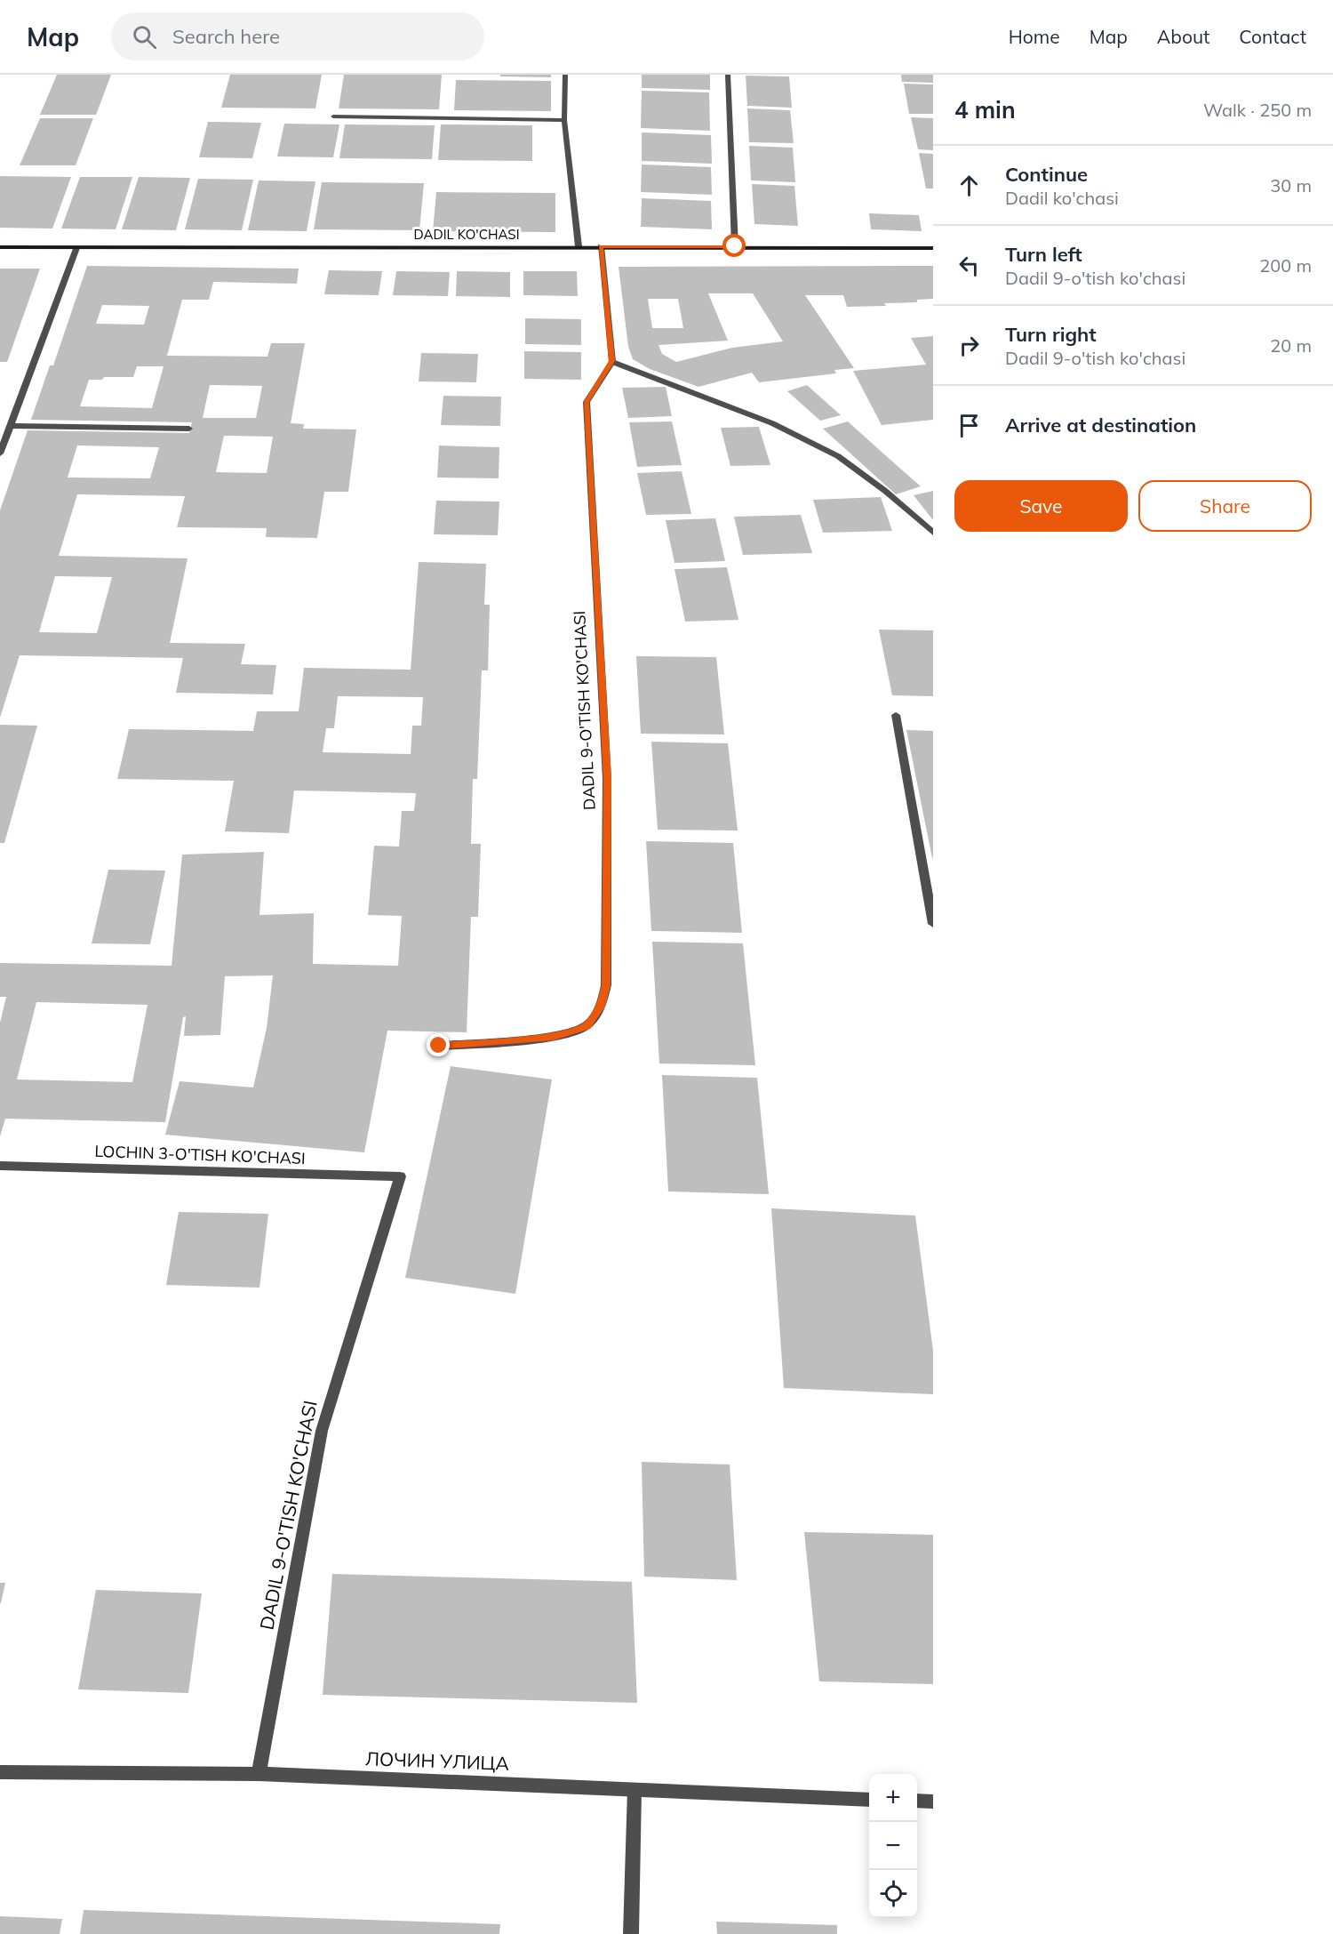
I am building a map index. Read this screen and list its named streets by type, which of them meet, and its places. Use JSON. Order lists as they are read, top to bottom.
{
  "streets": {
    "street": [
      "DADIL KO'CHASI",
      "DADIL 9-O'TISH KO'CHASI",
      "LOCHIN 3-O'TISH KO'CHASI",
      "ЛОЧИН УЛИЦА"
    ]
  },
  "crossings": [
    ["DADIL 9-O'TISH KO'CHASI", "LOCHIN 3-O'TISH KO'CHASI"],
    ["DADIL 9-O'TISH KO'CHASI", "ЛОЧИН УЛИЦА"]
  ],
  "page": {
    "header": "Map",
    "search": "Search here",
    "nav": [
      "Home",
      "Map",
      "About",
      "Contact"
    ],
    "heading": ["4 min", "Walk · 250 m"],
    "list": [
      ["Continue", "Dadil ko'chasi", "30 m"],
      ["Turn left", "Dadil 9-o'tish ko'chasi", "200 m"],
      ["Turn right", "Dadil 9-o'tish ko'chasi", "20 m"],
      "Arrive at destination"
    ],
    "buttons": ["Save", "Share"],
    "map_buttons": ["+", "−"]
  }
}
